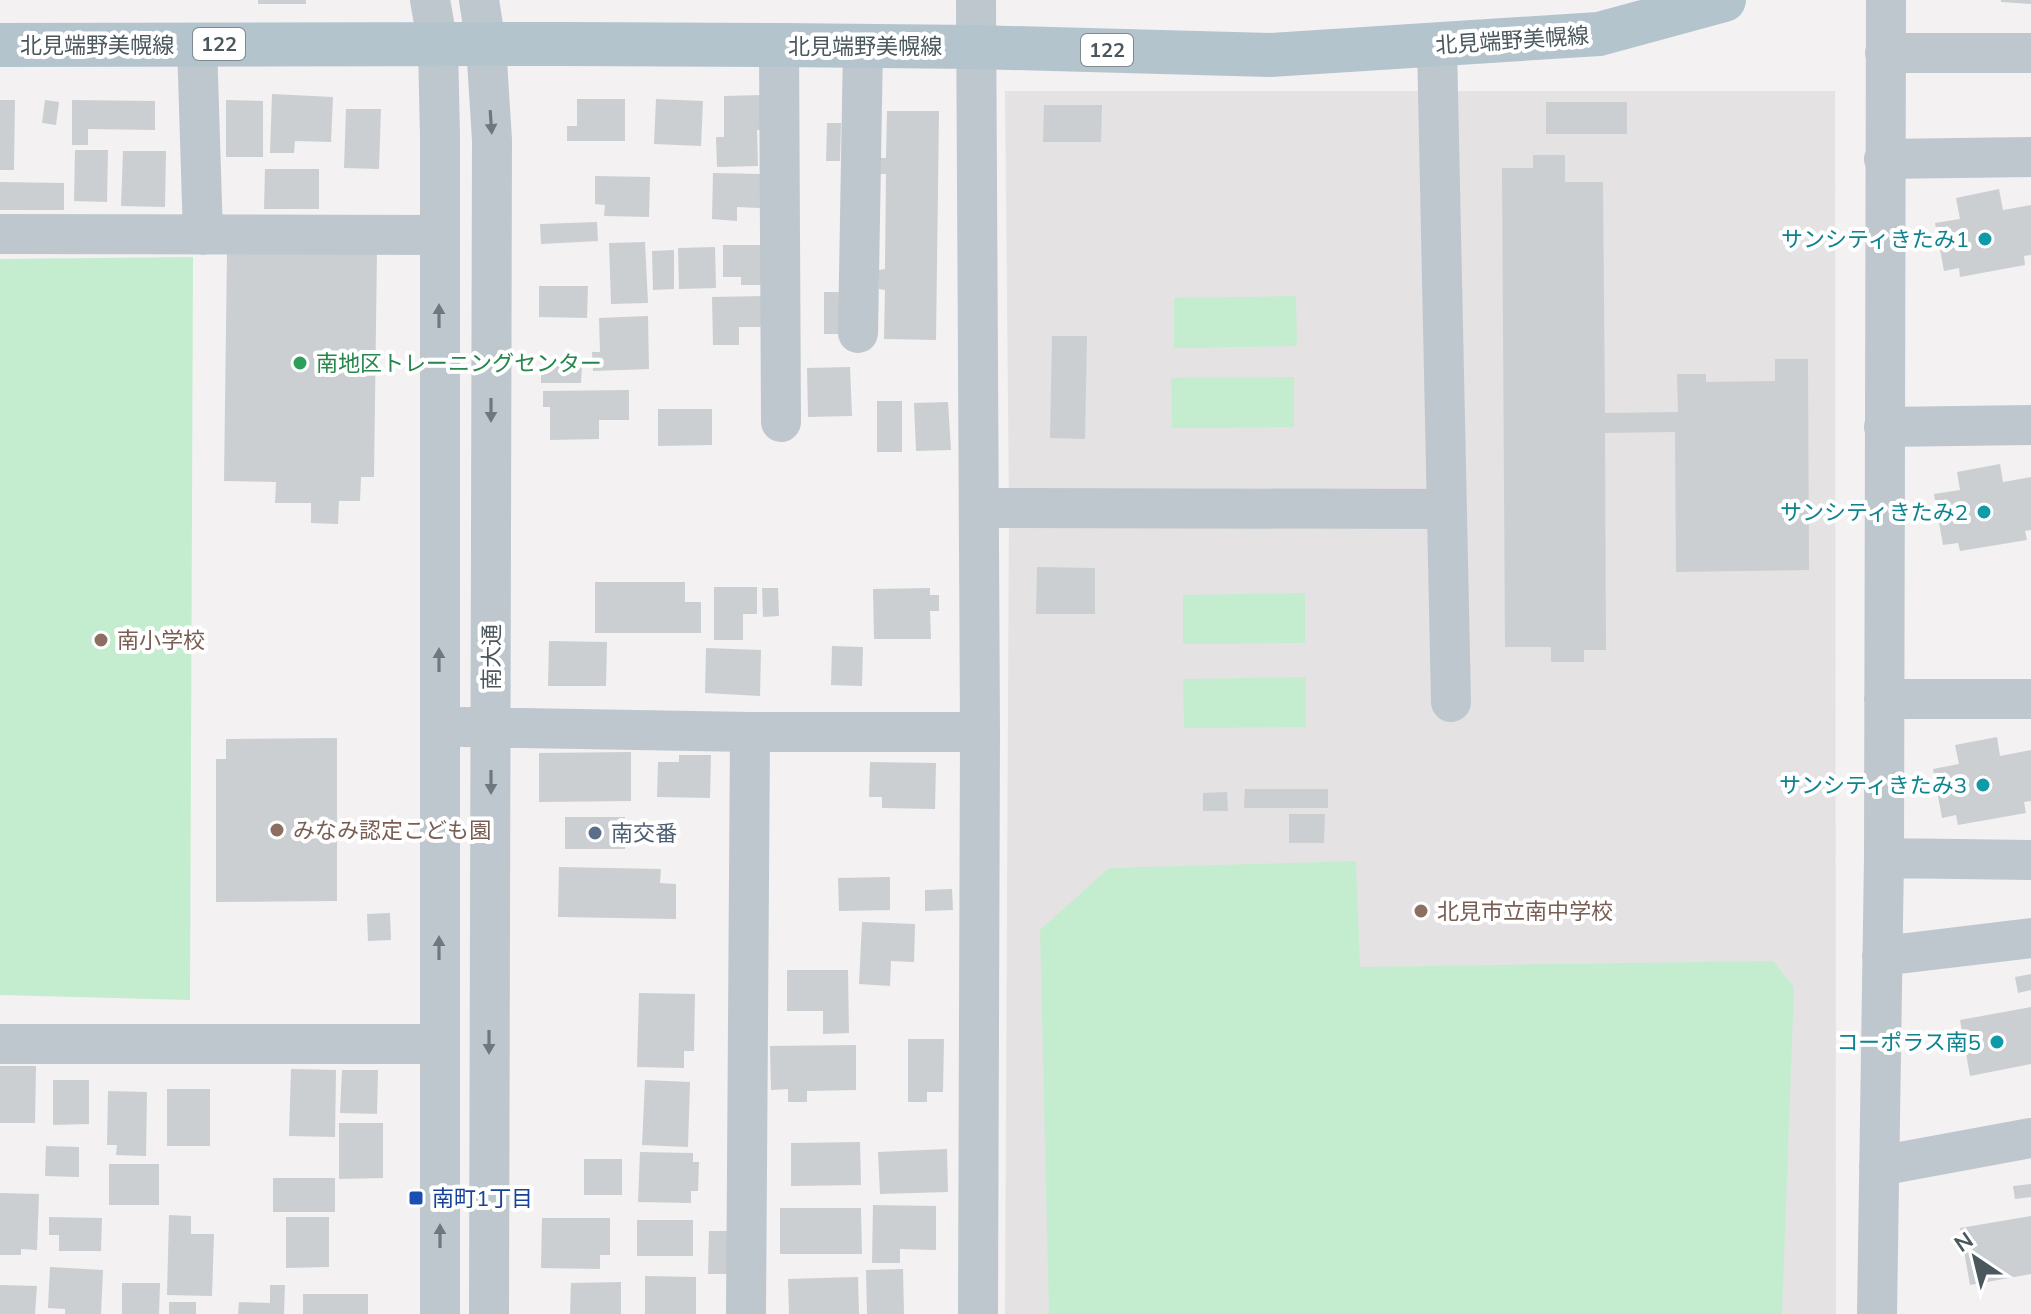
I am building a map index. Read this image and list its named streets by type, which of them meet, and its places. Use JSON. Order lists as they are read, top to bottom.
{
  "streets": {
    "main road": ["北見端野美幌線", "122"],
    "street": ["南大通"]
  },
  "crossings": [
    ["北見端野美幌線", "南大通"]
  ],
  "places": {
    "other": [
      "サンシティきたみ1",
      "南地区トレーニングセンター",
      "サンシティきたみ2",
      "南小学校",
      "サンシティきたみ3",
      "みなみ認定こども園",
      "南交番",
      "北見市立南中学校",
      "コーポラス南5"
    ],
    "transit": ["南町1丁目"]
  },
  "north": "top left"
}
